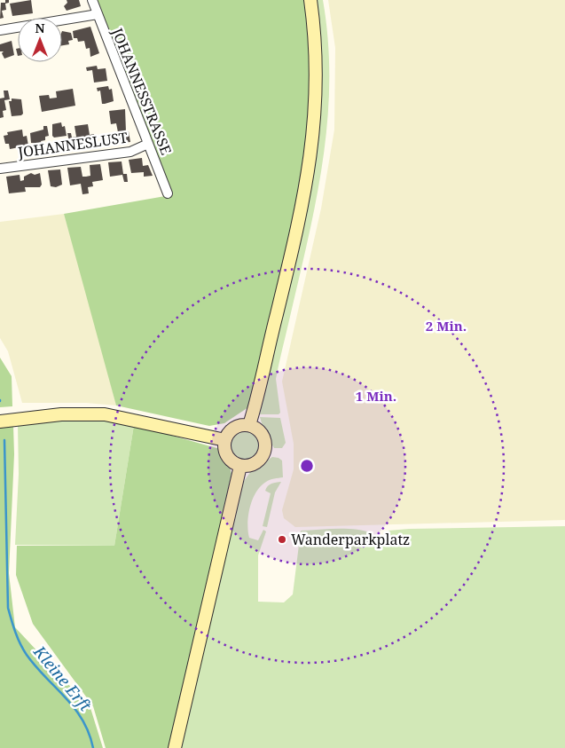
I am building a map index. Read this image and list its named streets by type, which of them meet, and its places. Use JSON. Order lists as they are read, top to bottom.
{
  "streets": {
    "street": ["JOHANNESSTRASSE", "JOHANNESLUST"]
  },
  "crossings": [
    ["JOHANNESSTRASSE", "JOHANNESLUST"]
  ],
  "water": ["Kleine Erft"],
  "places": ["Wanderparkplatz"],
  "north": "top",
  "rings": ["2 Min.", "1 Min."]
}
